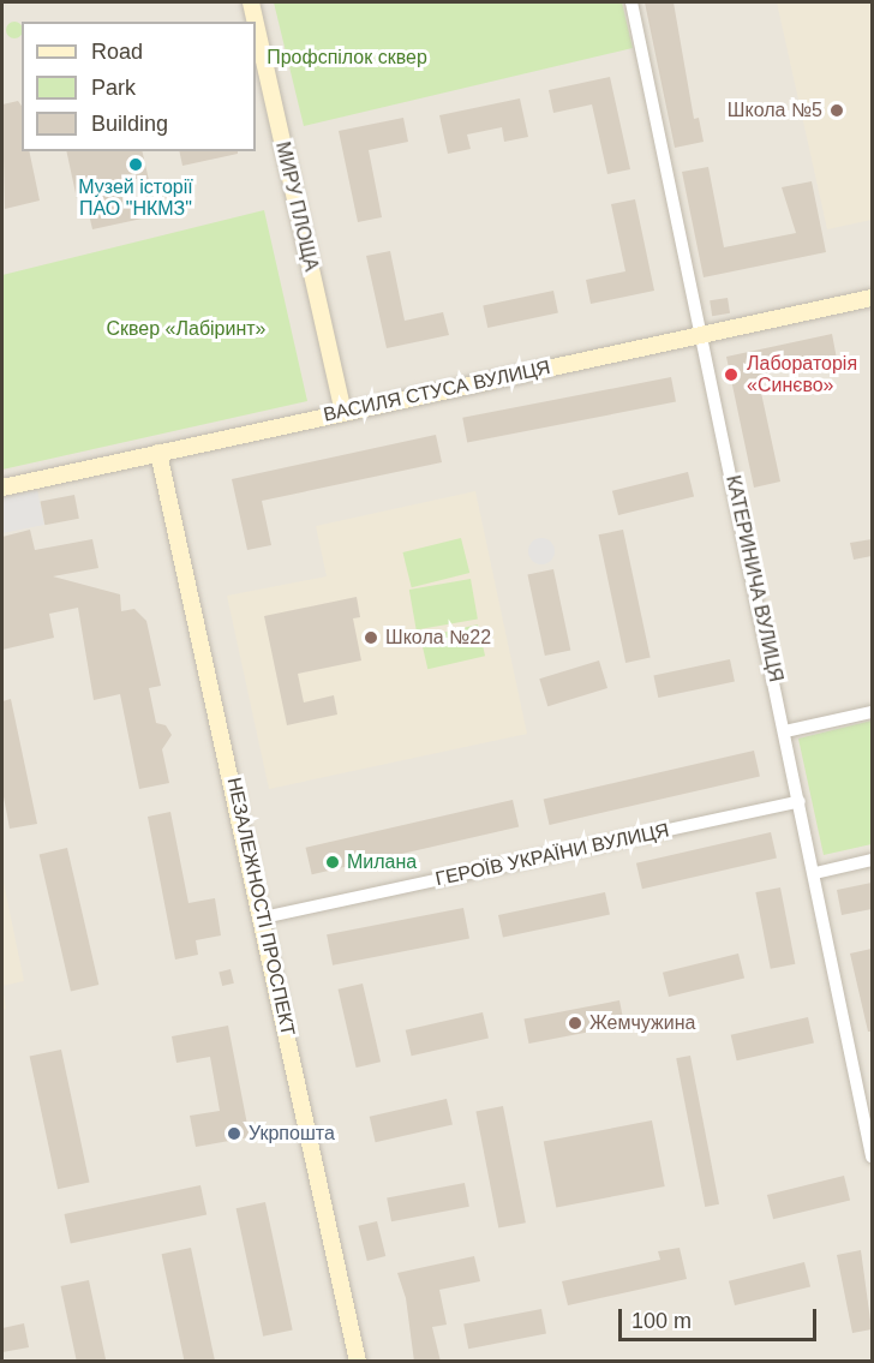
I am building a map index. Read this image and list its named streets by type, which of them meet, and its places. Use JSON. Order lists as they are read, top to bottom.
{
  "streets": {
    "street": [
      "МИРУ ПЛОЩА",
      "ВАСИЛЯ СТУСА ВУЛИЦЯ",
      "КАТЕРИНИЧА ВУЛИЦЯ",
      "ГЕРОЇВ УКРАЇНИ ВУЛИЦЯ",
      "НЕЗАЛЕЖНОСТІ ПРОСПЕКТ"
    ]
  },
  "crossings": [
    ["МИРУ ПЛОЩА", "ВАСИЛЯ СТУСА ВУЛИЦЯ"],
    ["ВАСИЛЯ СТУСА ВУЛИЦЯ", "КАТЕРИНИЧА ВУЛИЦЯ"],
    ["ВАСИЛЯ СТУСА ВУЛИЦЯ", "НЕЗАЛЕЖНОСТІ ПРОСПЕКТ"],
    ["КАТЕРИНИЧА ВУЛИЦЯ", "ГЕРОЇВ УКРАЇНИ ВУЛИЦЯ"],
    ["ГЕРОЇВ УКРАЇНИ ВУЛИЦЯ", "НЕЗАЛЕЖНОСТІ ПРОСПЕКТ"]
  ],
  "parks": ["Профспілок сквер", "Сквер «Лабіринт»"],
  "places": [
    "Школа №5",
    "Музей історії ПАО \"НКМЗ\"",
    "Лабораторія «Синєво»",
    "Школа №22",
    "Милана",
    "Жемчужина",
    "Укрпошта"
  ],
  "legend": ["Road", "Park", "Building"],
  "scale_bar": "100 m"
}
